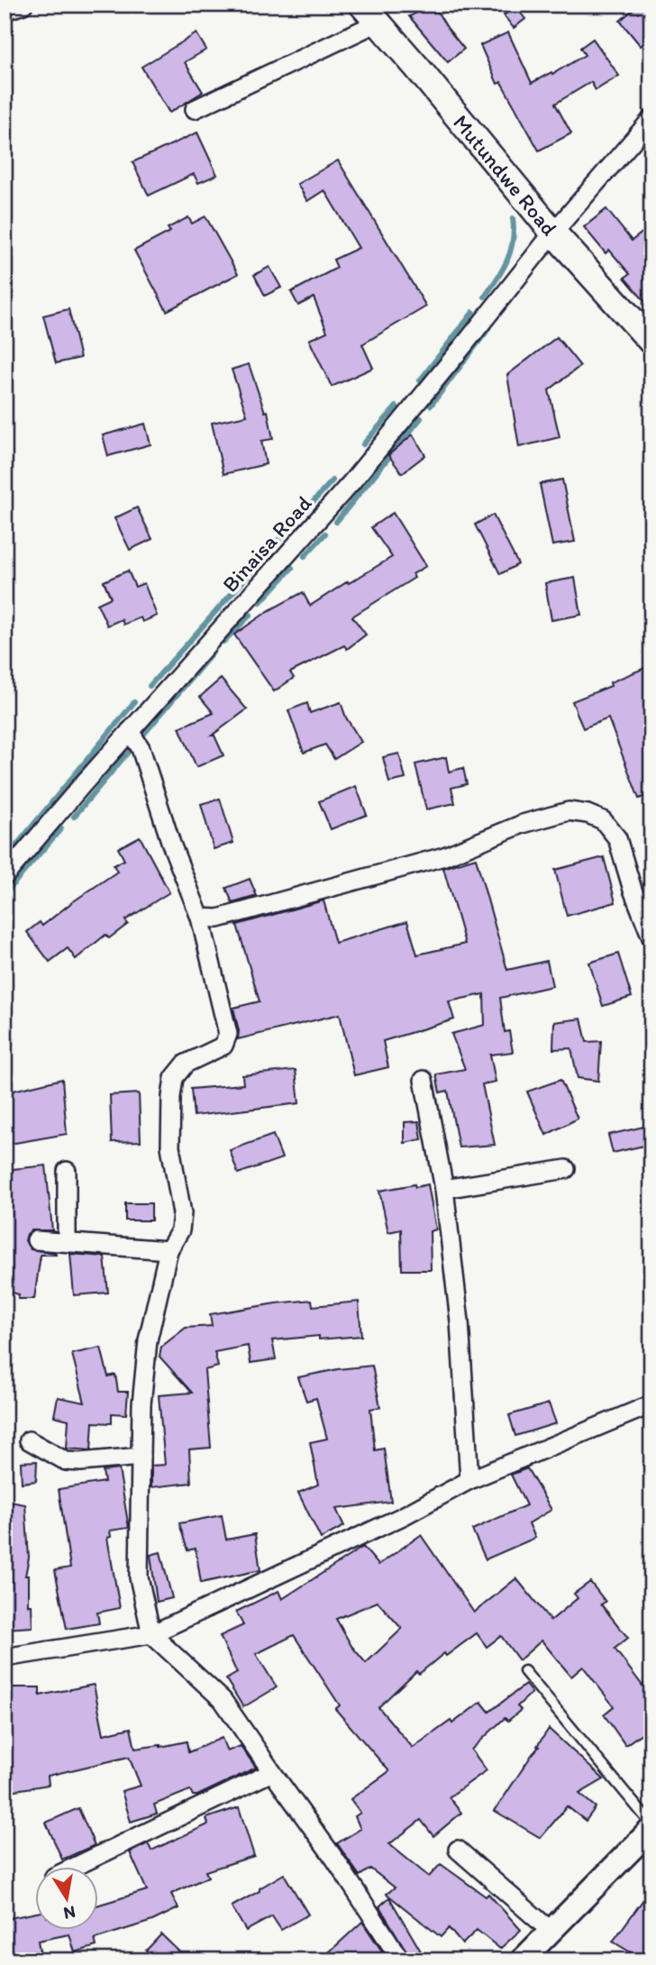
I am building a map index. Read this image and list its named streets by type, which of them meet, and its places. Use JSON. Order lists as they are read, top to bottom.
{
  "streets": {
    "main road": ["Mutundwe Road"],
    "street": ["Binaisa Road"]
  },
  "crossings": [
    ["Mutundwe Road", "Binaisa Road"]
  ],
  "north": "bottom"
}
